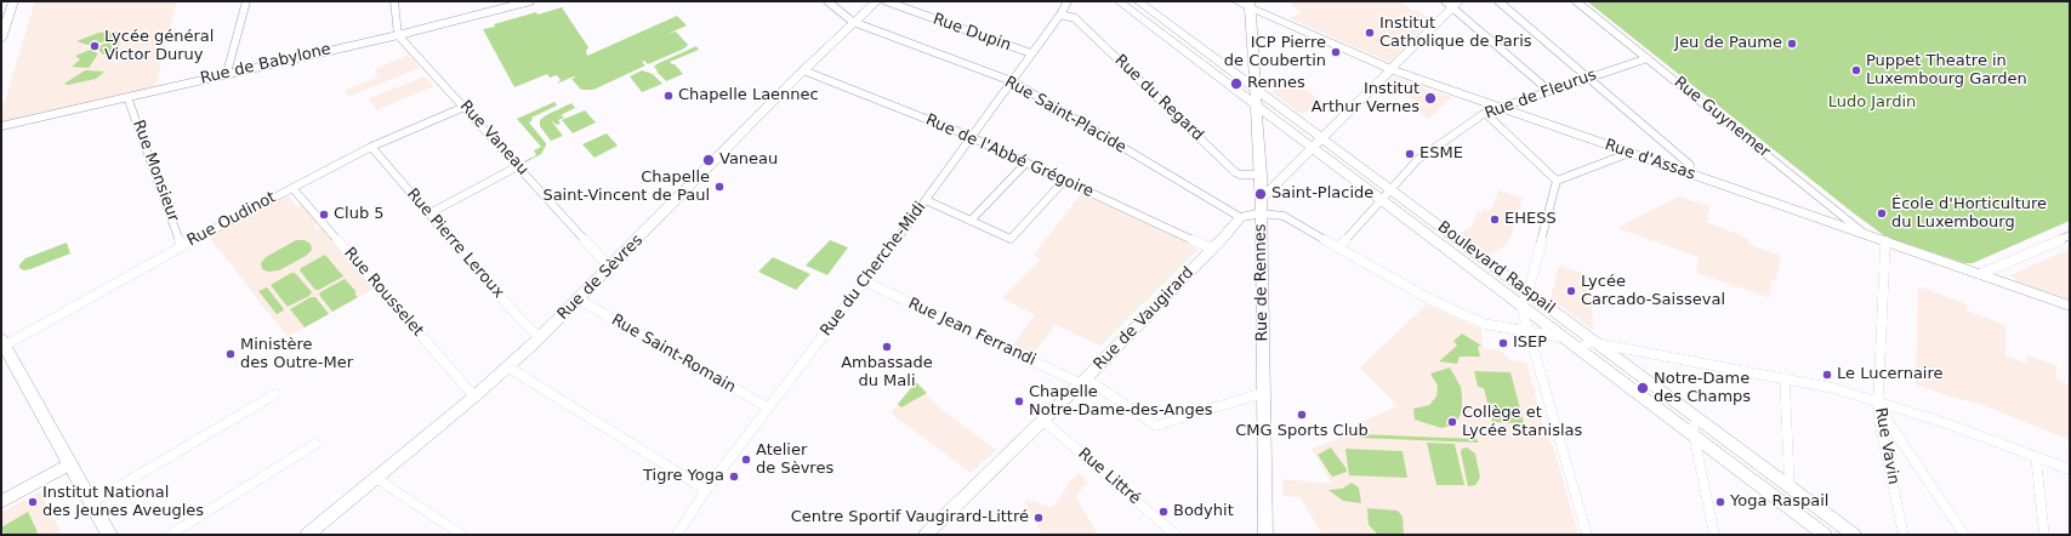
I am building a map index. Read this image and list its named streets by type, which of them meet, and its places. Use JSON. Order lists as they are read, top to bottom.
{
  "streets": {
    "main road": [
      "Rue d'Assas",
      "Boulevard Raspail",
      "Rue de Sèvres",
      "Rue de Rennes",
      "Rue de Vaugirard"
    ],
    "street": [
      "Rue Dupin",
      "Rue de Babylone",
      "Rue de Fleurus",
      "Rue du Regard",
      "Rue Saint-Placide",
      "Rue Guynemer",
      "Rue Vaneau",
      "Rue de l'Abbé Grégoire",
      "Rue Monsieur",
      "Rue Oudinot",
      "Rue Pierre Leroux",
      "Rue du Cherche-Midi",
      "Rue Rousselet",
      "Rue Jean Ferrandi",
      "Rue Saint-Romain",
      "Rue Vavin",
      "Rue Littré"
    ]
  },
  "crossings": [
    ["Rue Dupin", "Rue du Cherche-Midi"],
    ["Rue de Babylone", "Rue Vaneau"],
    ["Rue de Babylone", "Rue Monsieur"],
    ["Rue de Fleurus", "Rue Guynemer"],
    ["Rue de Fleurus", "Rue d'Assas"],
    ["Rue de Fleurus", "Boulevard Raspail"],
    ["Rue du Regard", "Rue du Cherche-Midi"],
    ["Rue du Regard", "Rue de Rennes"],
    ["Rue Saint-Placide", "Rue du Cherche-Midi"],
    ["Rue Saint-Placide", "Rue de Sèvres"],
    ["Rue Saint-Placide", "Rue de Vaugirard"],
    ["Rue Guynemer", "Rue d'Assas"],
    ["Rue Vaneau", "Rue Oudinot"],
    ["Rue Vaneau", "Rue de Sèvres"],
    ["Rue de l'Abbé Grégoire", "Rue du Cherche-Midi"],
    ["Rue de l'Abbé Grégoire", "Rue de Sèvres"],
    ["Rue de l'Abbé Grégoire", "Rue de Vaugirard"],
    ["Rue d'Assas", "Rue de Rennes"],
    ["Rue d'Assas", "Rue Vavin"],
    ["Rue Monsieur", "Rue Oudinot"],
    ["Rue Oudinot", "Rue Pierre Leroux"],
    ["Rue Oudinot", "Rue Rousselet"],
    ["Rue Pierre Leroux", "Rue de Sèvres"],
    ["Boulevard Raspail", "Rue de Rennes"],
    ["Rue du Cherche-Midi", "Rue Jean Ferrandi"],
    ["Rue du Cherche-Midi", "Rue Saint-Romain"],
    ["Rue de Sèvres", "Rue Rousselet"],
    ["Rue de Sèvres", "Rue Saint-Romain"],
    ["Rue de Rennes", "Rue Jean Ferrandi"],
    ["Rue de Vaugirard", "Rue Jean Ferrandi"],
    ["Rue de Vaugirard", "Rue Littré"]
  ],
  "parks": ["Ludo Jardin"],
  "places": [
    "Institut Catholique de Paris",
    "Jeu de Paume",
    "Lycée général Victor Duruy",
    "ICP Pierre de Coubertin",
    "Puppet Theatre in Luxembourg Garden",
    "Rennes",
    "Chapelle Laennec",
    "Institut Arthur Vernes",
    "ESME",
    "Vaneau",
    "Chapelle Saint-Vincent de Paul",
    "Saint-Placide",
    "École d'Horticulture du Luxembourg",
    "Club 5",
    "EHESS",
    "Lycée Carcado-Saisseval",
    "ISEP",
    "Ambassade du Mali",
    "Ministère des Outre-Mer",
    "Le Lucernaire",
    "Notre-Dame des Champs",
    "Chapelle Notre-Dame-des-Anges",
    "CMG Sports Club",
    "Collège et Lycée Stanislas",
    "Atelier de Sèvres",
    "Tigre Yoga",
    "Institut National des Jeunes Aveugles",
    "Yoga Raspail",
    "Bodyhit",
    "Centre Sportif Vaugirard-Littré"
  ]
}
